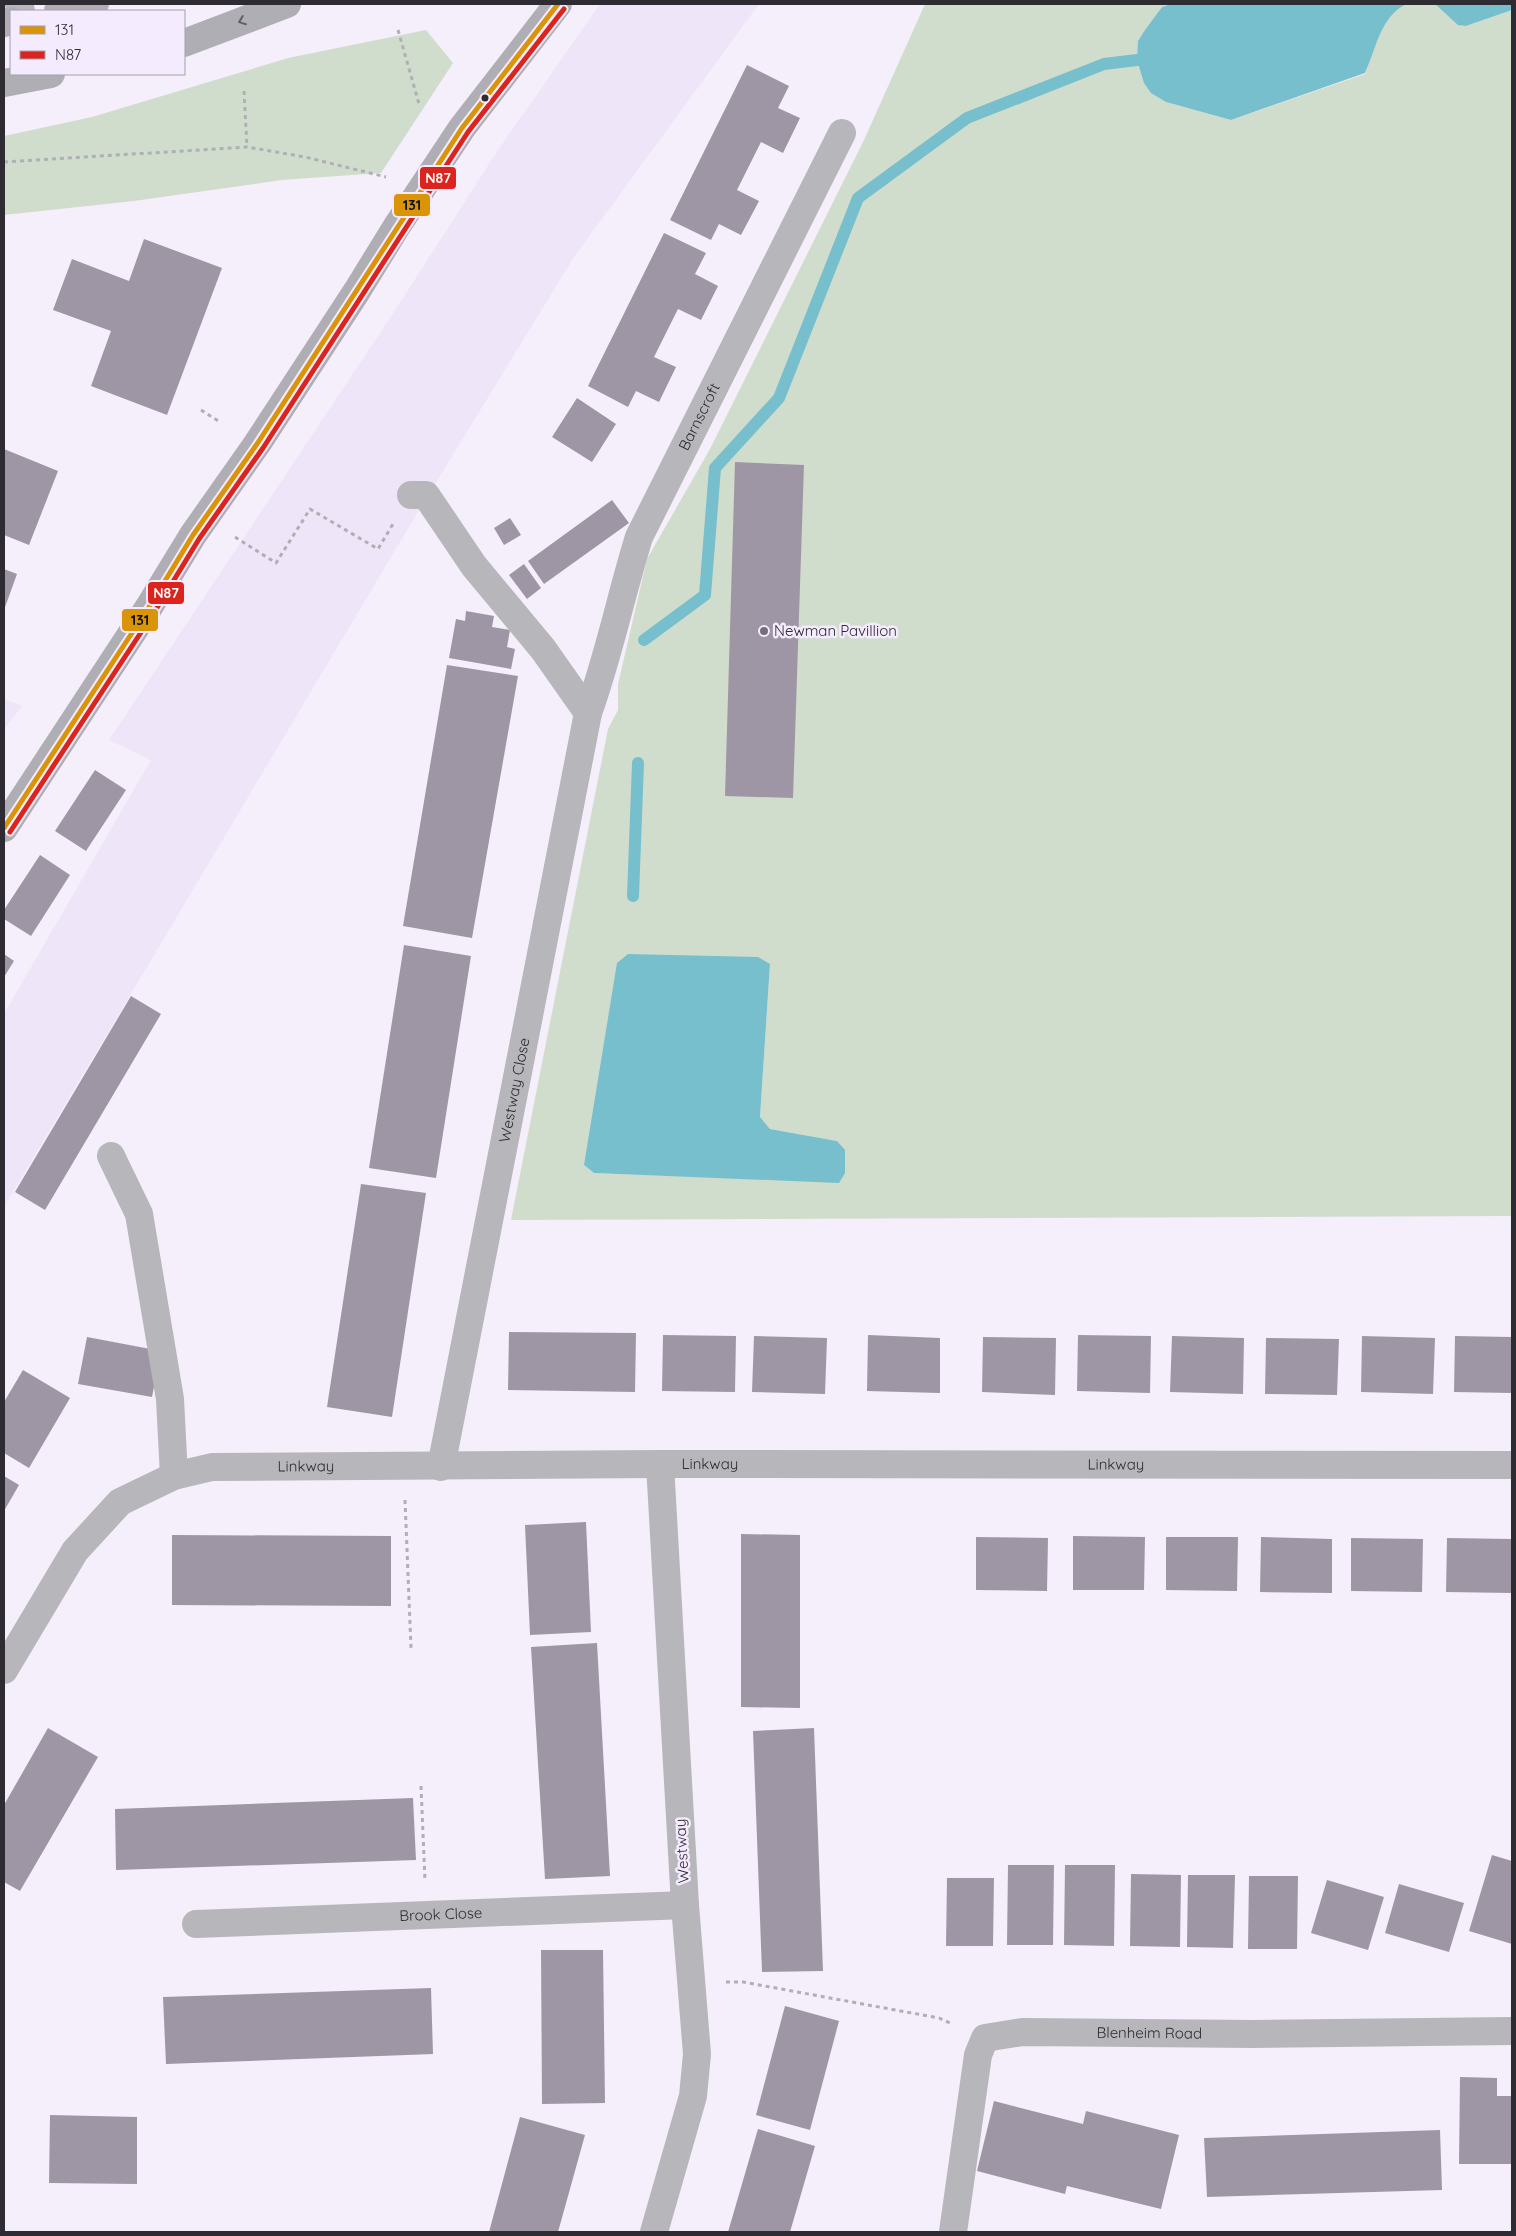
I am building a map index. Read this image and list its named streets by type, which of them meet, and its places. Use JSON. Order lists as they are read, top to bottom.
{
  "streets": {
    "street": [
      "Barnscroft",
      "Westway Close",
      "Linkway",
      "Westway",
      "Brook Close",
      "Blenheim Road"
    ]
  },
  "crossings": [
    ["Barnscroft", "Westway Close"],
    ["Westway Close", "Linkway"],
    ["Linkway", "Westway"],
    ["Westway", "Brook Close"]
  ],
  "places": ["Newman Pavillion"],
  "lines": ["transit line 131", "transit line N87"],
  "legend": ["131", "N87"]
}
